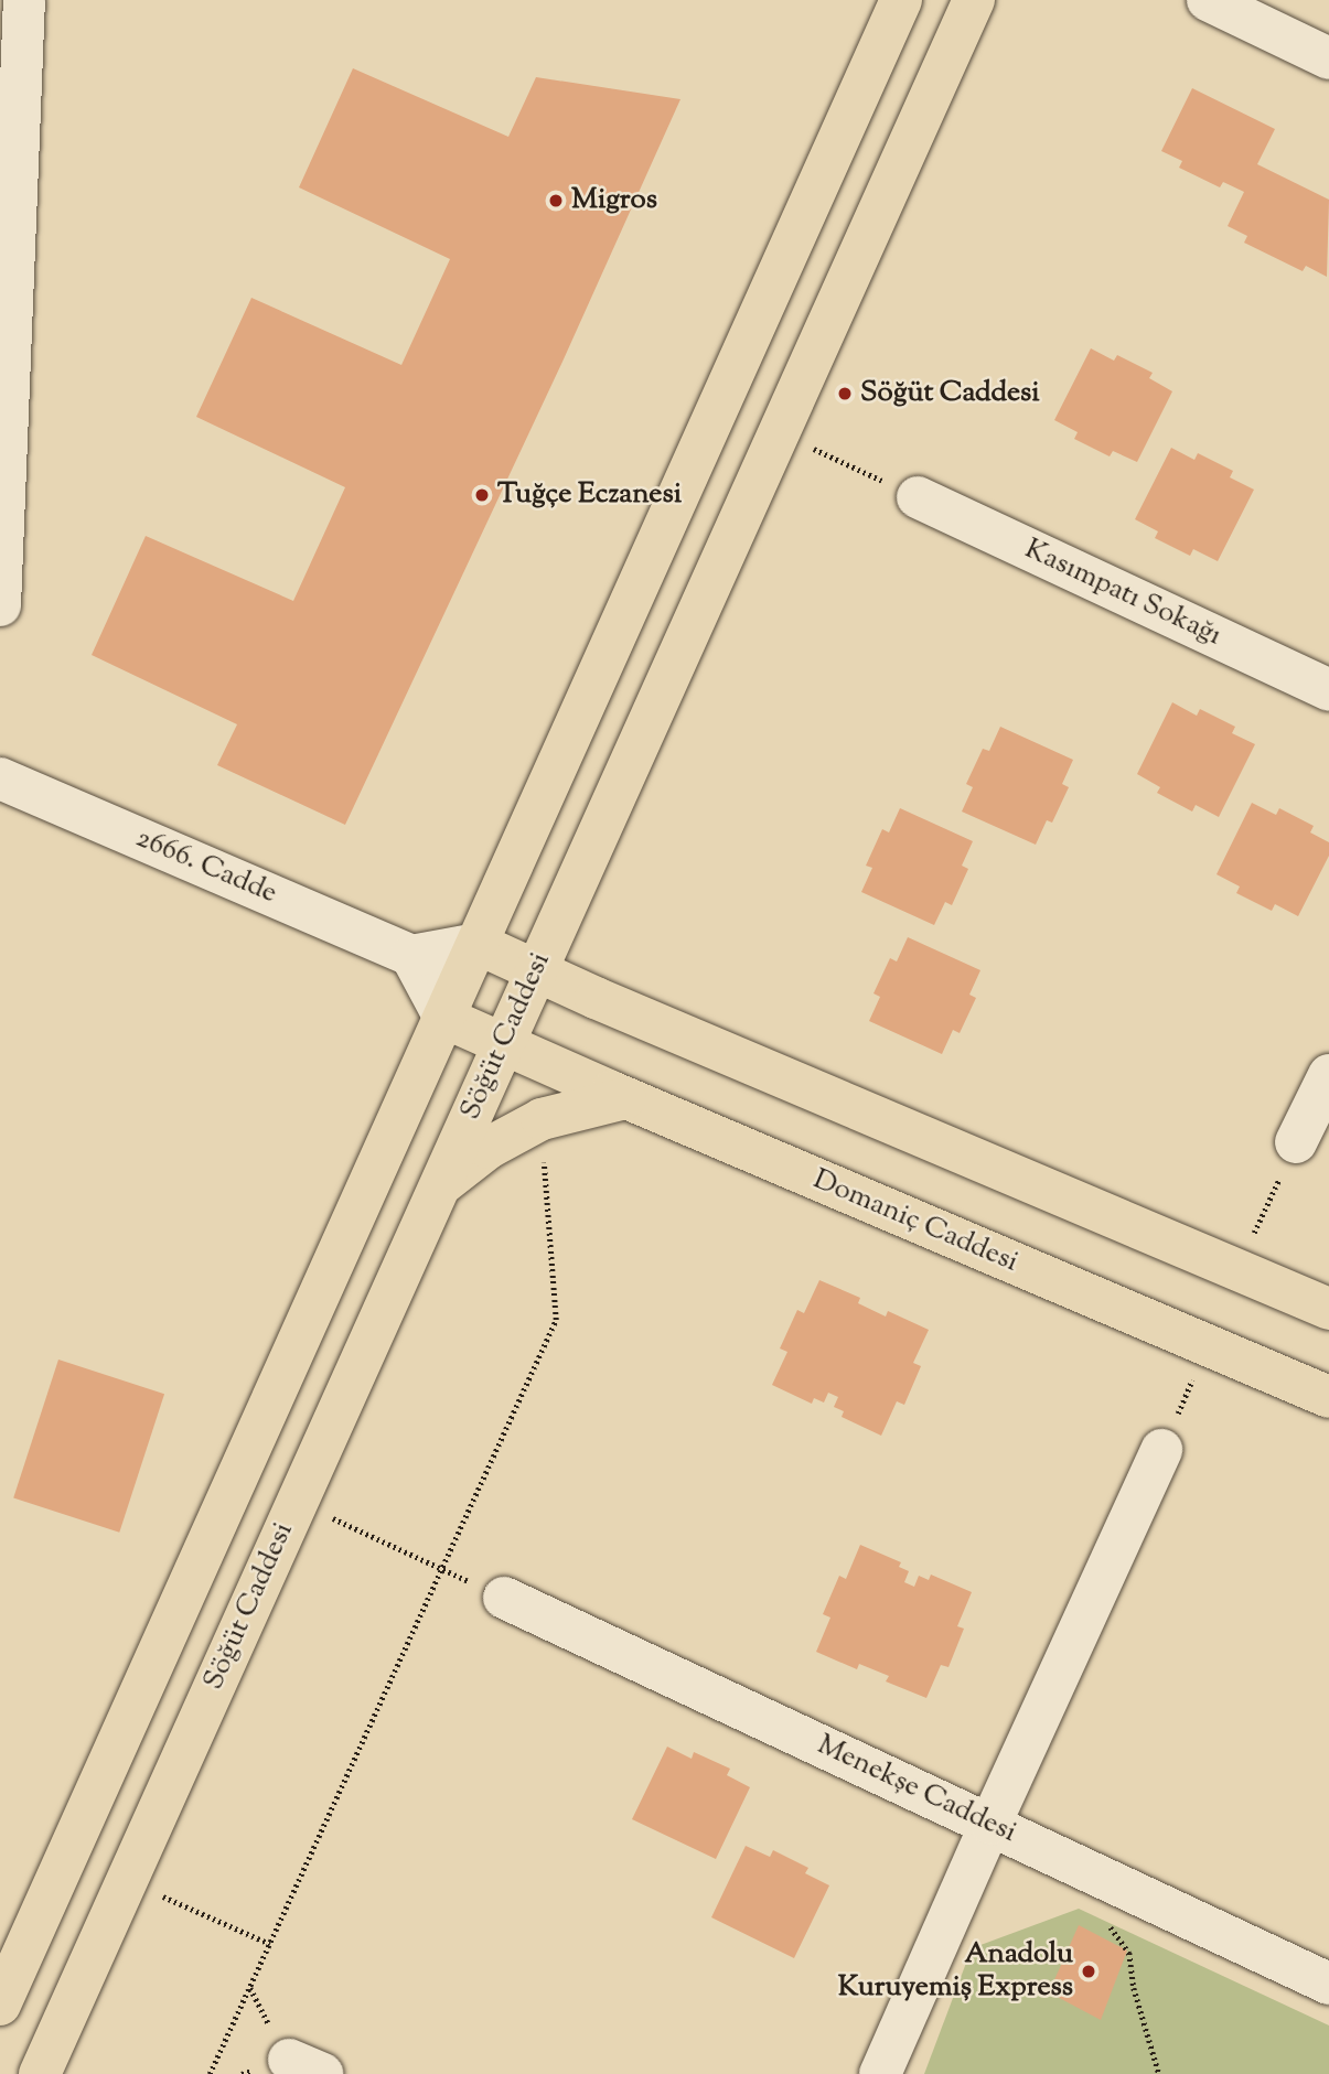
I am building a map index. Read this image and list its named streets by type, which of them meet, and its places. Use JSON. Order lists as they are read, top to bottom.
{
  "streets": {
    "main road": ["Söğüt Caddesi", "Domaniç Caddesi"],
    "street": ["Kasımpatı Sokağı", "2666. Cadde", "Menekşe Caddesi"]
  },
  "crossings": [
    ["Söğüt Caddesi", "Domaniç Caddesi"]
  ],
  "places": [
    "Migros",
    "Söğüt Caddesi",
    "Tuğçe Eczanesi",
    "Anadolu Kuruyemiş Express"
  ]
}
